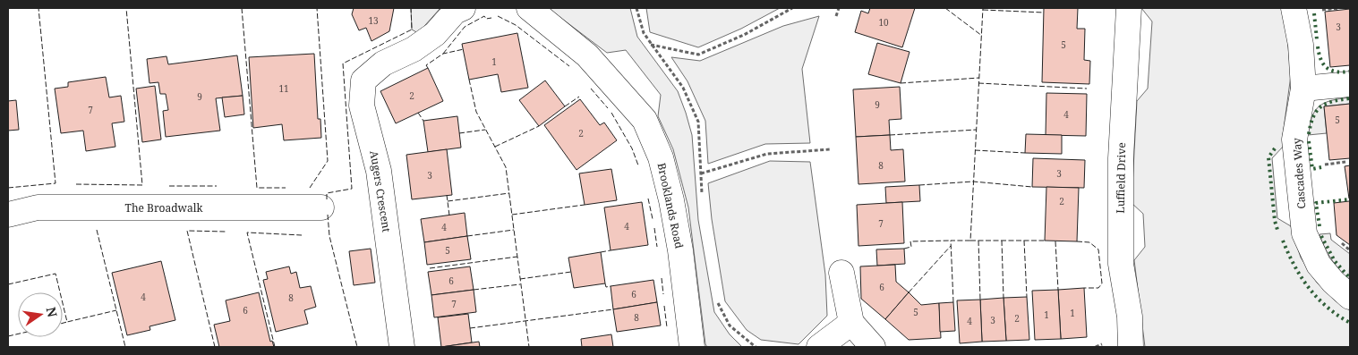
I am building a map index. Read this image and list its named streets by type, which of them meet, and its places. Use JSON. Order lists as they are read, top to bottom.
{
  "streets": {
    "street": [
      "Cascades Way",
      "Luffield Drive",
      "Augers Crescent",
      "Brooklands Road",
      "The Broadwalk"
    ]
  },
  "house_numbers": [
    "13",
    "10",
    "3",
    "5",
    "1",
    "11",
    "2",
    "9",
    "9",
    "7",
    "4",
    "5",
    "2",
    "8",
    "3",
    "3",
    "2",
    "7",
    "4",
    "4",
    "5",
    "6",
    "6",
    "6",
    "4",
    "8",
    "7",
    "6",
    "5",
    "1",
    "1",
    "8",
    "2",
    "3",
    "4"
  ],
  "north": "right"
}
